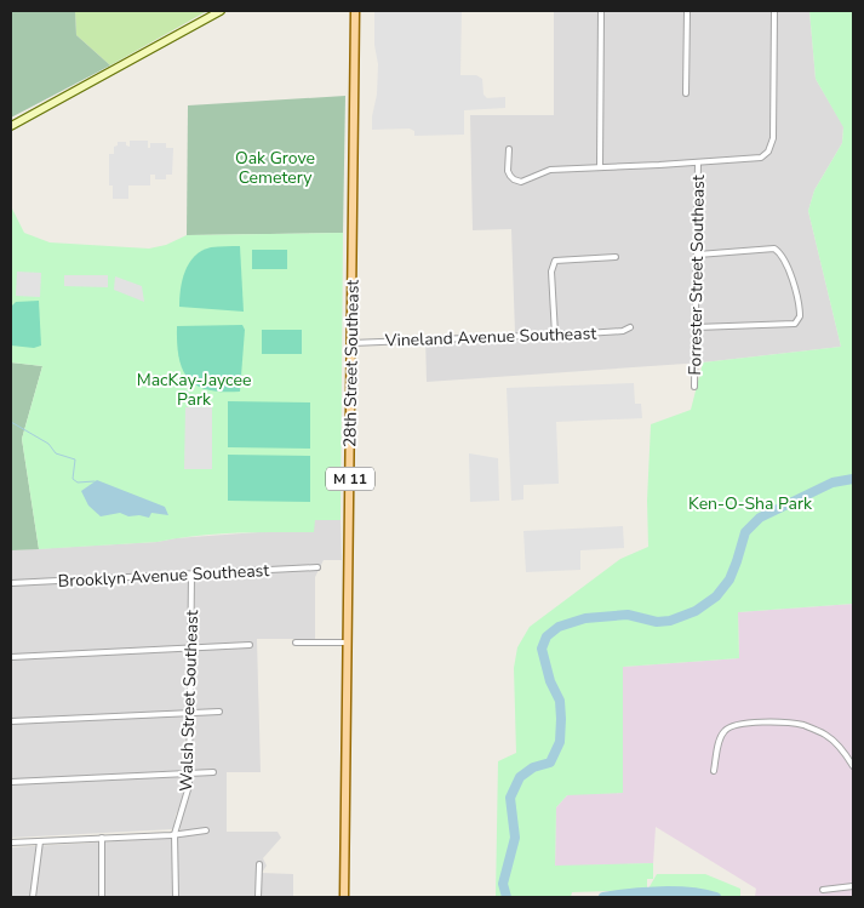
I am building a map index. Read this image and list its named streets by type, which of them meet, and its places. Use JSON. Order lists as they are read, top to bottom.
{
  "streets": {
    "main road": ["28th Street Southeast", "M 11"],
    "street": [
      "Forrester Street Southeast",
      "Vineland Avenue Southeast",
      "Brooklyn Avenue Southeast",
      "Walsh Street Southeast"
    ]
  },
  "crossings": [
    ["Vineland Avenue Southeast", "28th Street Southeast"],
    ["Brooklyn Avenue Southeast", "Walsh Street Southeast"]
  ],
  "parks": ["Oak Grove Cemetery", "MacKay-Jaycee Park", "Ken-O-Sha Park"]
}
